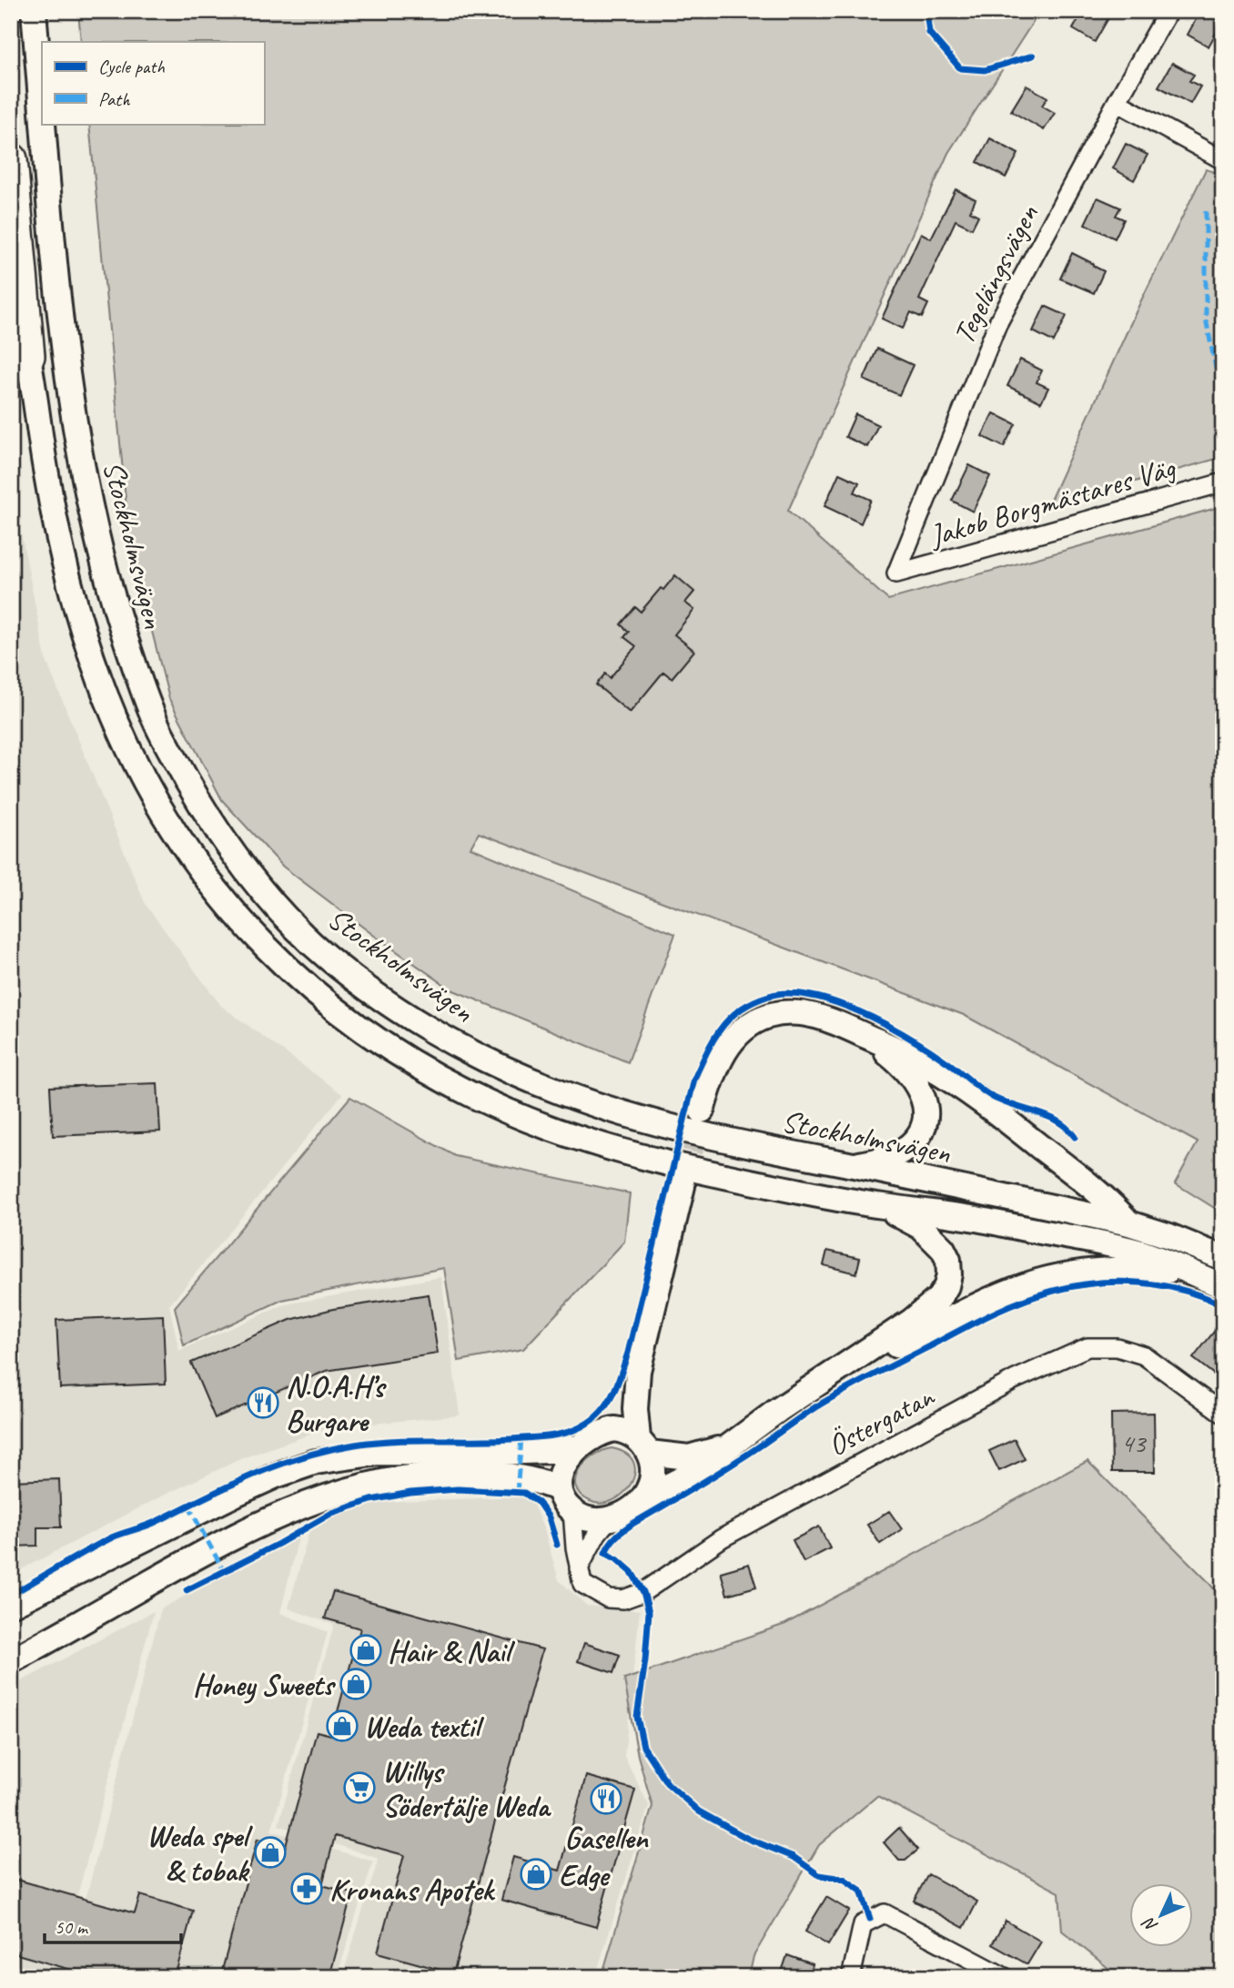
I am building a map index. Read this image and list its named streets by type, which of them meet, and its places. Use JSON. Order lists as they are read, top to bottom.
{
  "streets": {
    "main road": ["Stockholmsvägen"],
    "street": ["Tegelängsvägen", "Jakob Borgmästares Väg", "Östergatan"]
  },
  "crossings": [
    ["Tegelängsvägen", "Jakob Borgmästares Väg"]
  ],
  "places": {
    "restaurant": ["N.O.A.H’s Burgare", "Gasellen"],
    "shop": [
      "Hair & Nail",
      "Honey Sweets",
      "Weda textil",
      "Weda spel & tobak",
      "Edge"
    ],
    "supermarket": ["Willys Södertälje Weda"],
    "pharmacy": ["Kronans Apotek"]
  },
  "house_numbers": ["43"],
  "legend": ["Cycle path", "Path"],
  "scale_bar": "50 m",
  "north": "bottom left"
}
